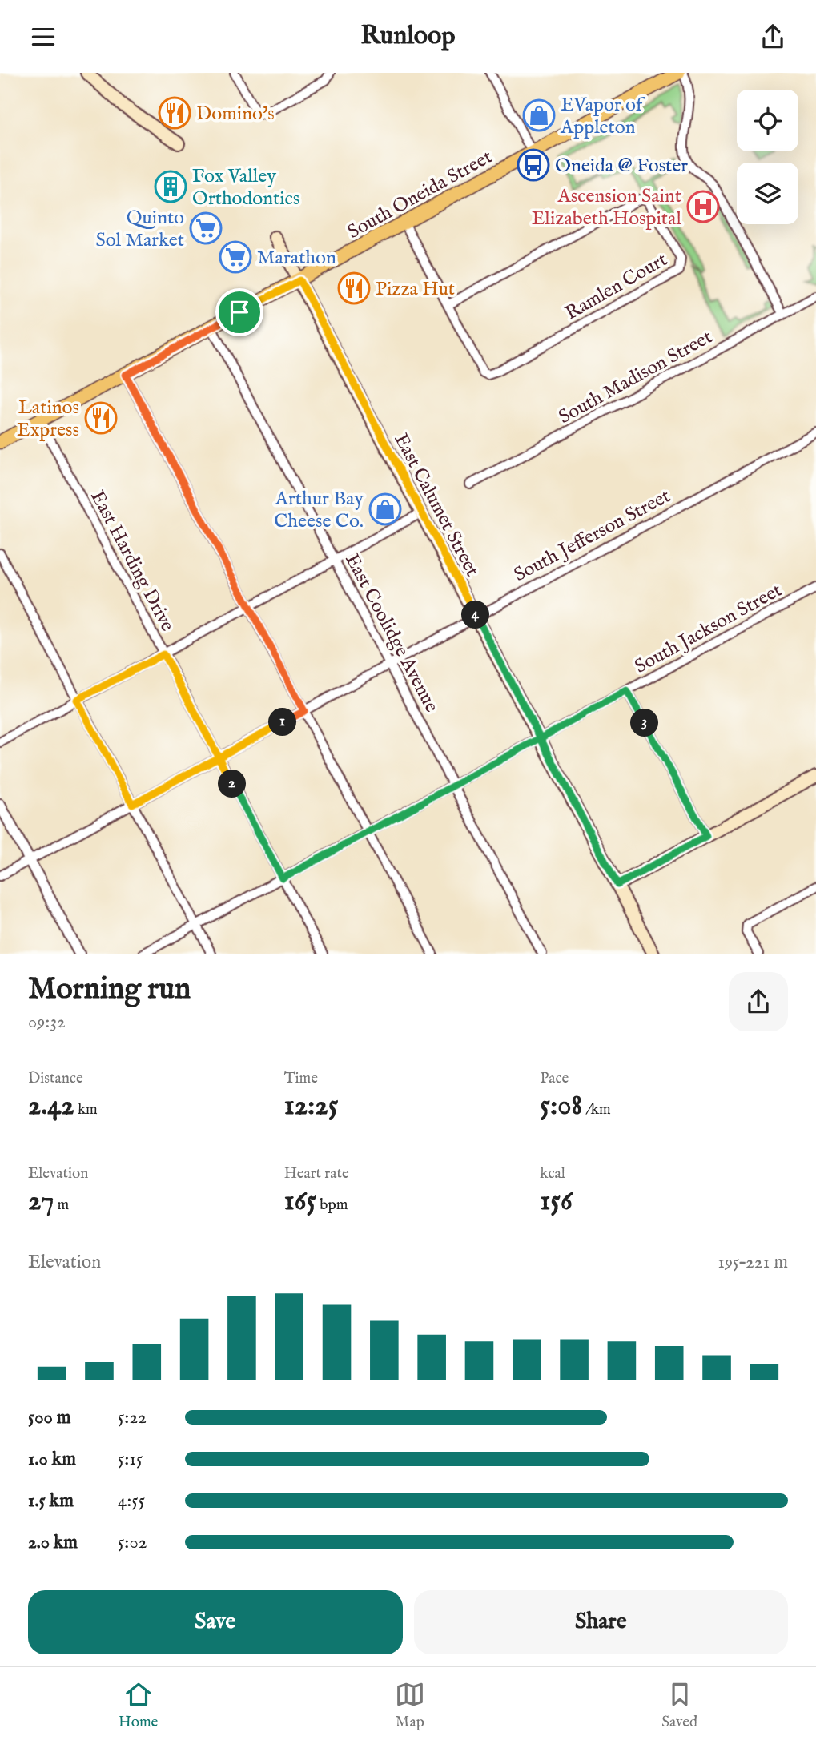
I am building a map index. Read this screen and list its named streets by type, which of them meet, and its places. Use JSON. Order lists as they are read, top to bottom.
{
  "streets": {
    "main road": ["South Oneida Street", "East Calumet Street"],
    "street": [
      "Ramlen Court",
      "South Madison Street",
      "South Jefferson Street",
      "East Harding Drive",
      "South Jackson Street",
      "East Coolidge Avenue"
    ]
  },
  "crossings": [
    ["South Oneida Street", "Ramlen Court"],
    ["South Oneida Street", "East Calumet Street"],
    ["South Oneida Street", "East Harding Drive"],
    ["South Oneida Street", "East Coolidge Avenue"],
    ["East Calumet Street", "South Jefferson Street"],
    ["East Calumet Street", "South Jackson Street"],
    ["South Jefferson Street", "East Harding Drive"],
    ["South Jefferson Street", "East Coolidge Avenue"],
    ["East Harding Drive", "South Jackson Street"],
    ["South Jackson Street", "East Coolidge Avenue"]
  ],
  "places": {
    "restaurant": ["Domino's", "Pizza Hut", "Latinos Express"],
    "shop": ["EVapor of Appleton", "Arthur Bay Cheese Co."],
    "bus stop": ["Oneida @ Foster"],
    "building": ["Fox Valley Orthodontics"],
    "hospital": ["Ascension Saint Elizabeth Hospital"],
    "supermarket": ["Quinto Sol Market", "Marathon"]
  },
  "page": {
    "header": "Runloop",
    "pins": [
      "4",
      "1",
      "3",
      "2"
    ],
    "heading": ["Morning run", "09:32"],
    "stats": [
      ["Distance", "2.42 km"],
      ["Time", "12:25"],
      ["Pace", "5:08 /km"],
      ["Elevation", "27 m"],
      ["Heart rate", "165 bpm"],
      ["kcal", "156"]
    ],
    "chart": ["Elevation", "195–221 m"],
    "list": [
      {
        "name": "500 m",
        "note": "5:22"
      },
      {
        "name": "1.0 km",
        "note": "5:15"
      },
      {
        "name": "1.5 km",
        "note": "4:55"
      },
      {
        "name": "2.0 km",
        "note": "5:02"
      }
    ],
    "buttons": ["Save", "Share"],
    "tabs": ["Home", "Map", "Saved"]
  }
}
